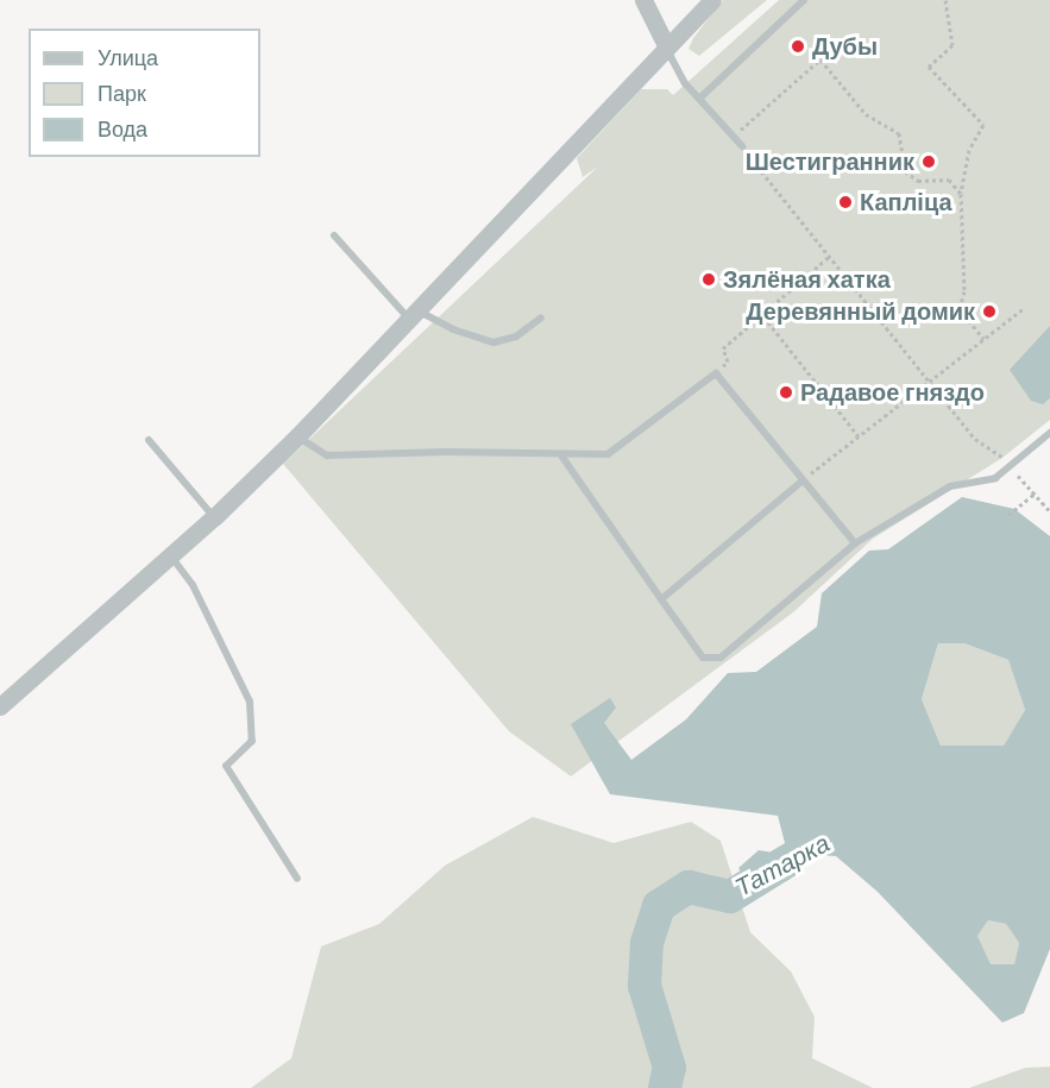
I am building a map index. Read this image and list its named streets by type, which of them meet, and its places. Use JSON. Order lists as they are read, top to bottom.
{
  "water": ["Татарка"],
  "places": [
    "Дубы",
    "Шестигранник",
    "Капліца",
    "Зялёная хатка",
    "Деревянный домик",
    "Радавое гняздо"
  ],
  "legend": ["Улица", "Парк", "Вода"]
}
